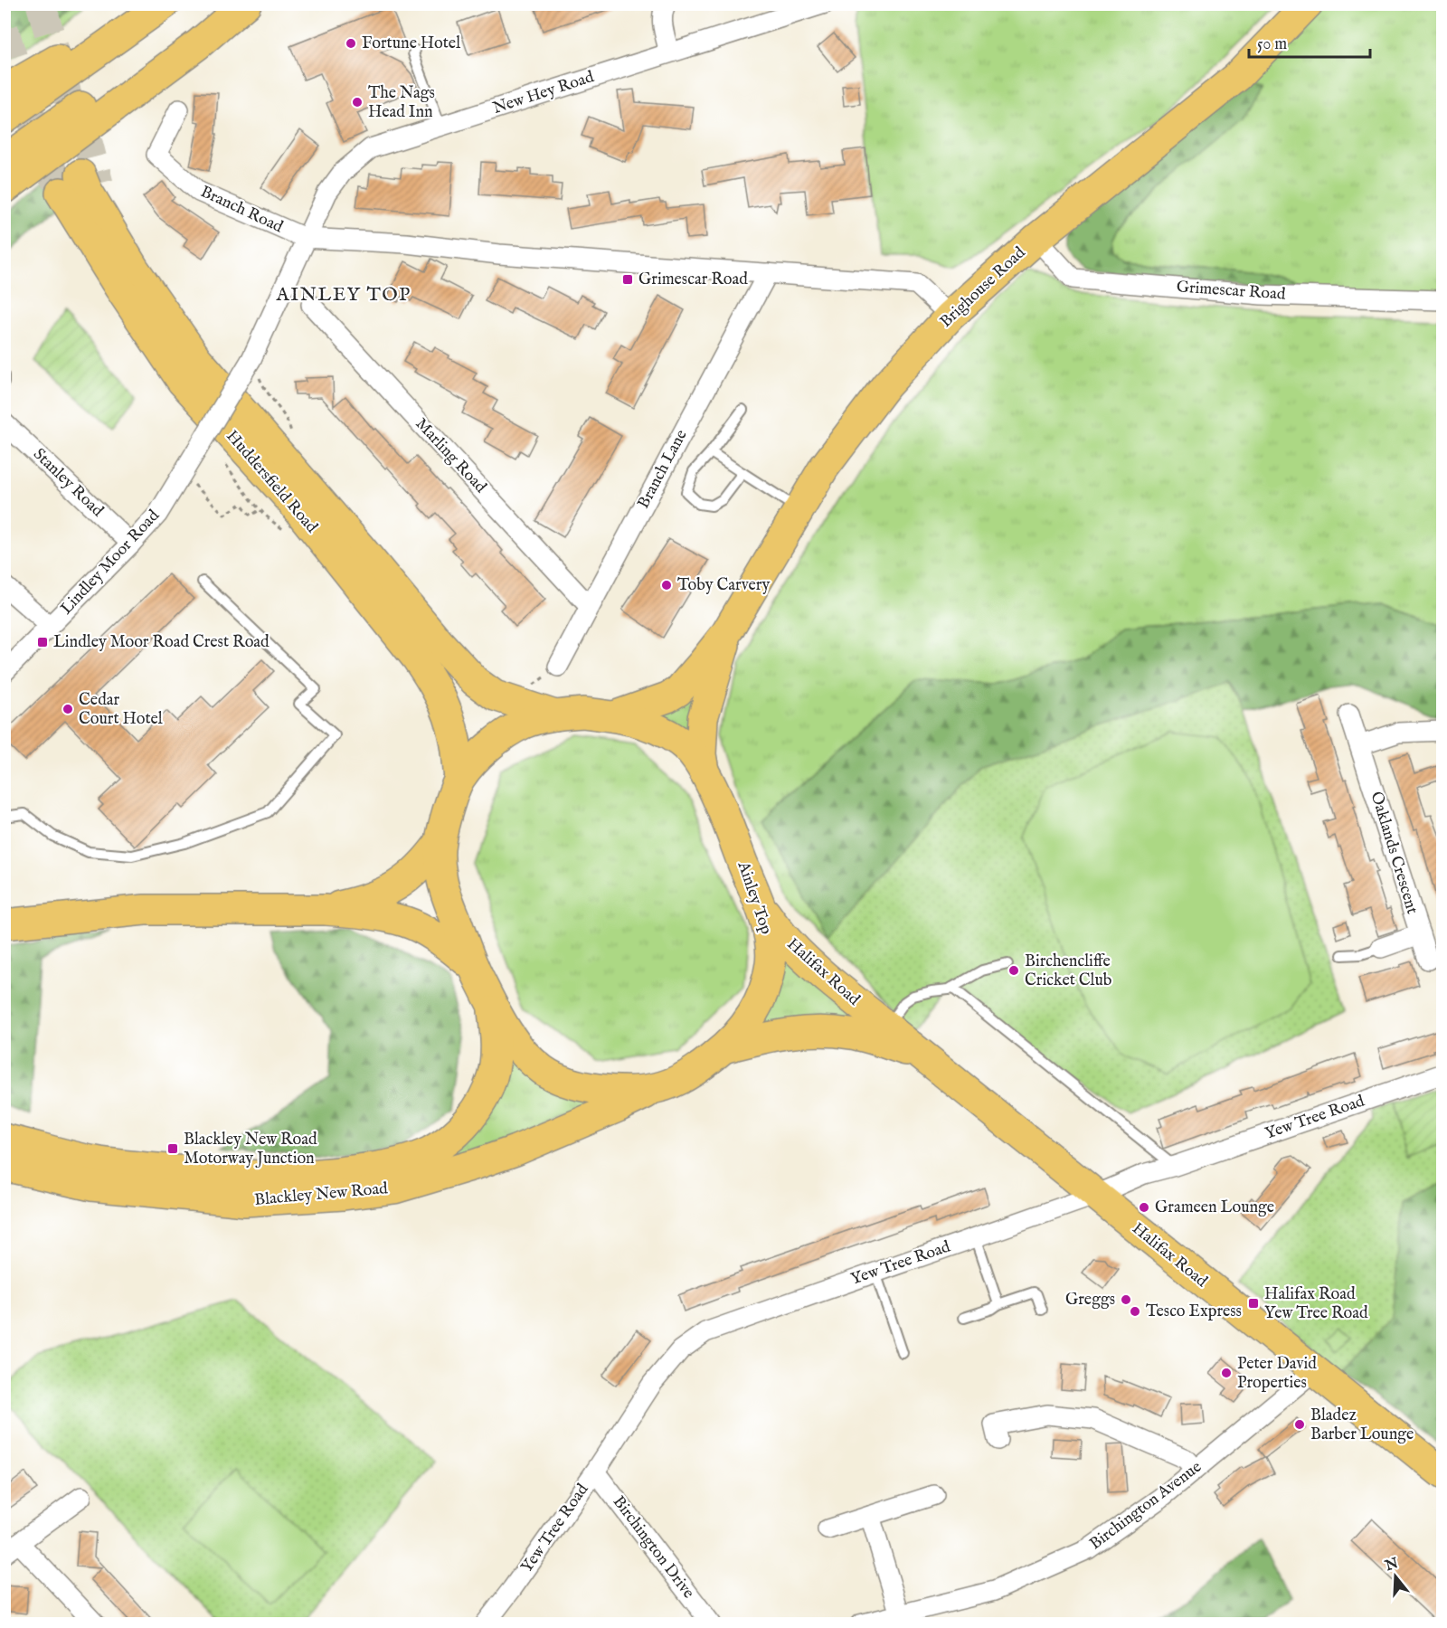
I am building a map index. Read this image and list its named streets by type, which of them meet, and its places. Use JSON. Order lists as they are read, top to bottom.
{
  "streets": {
    "main road": [
      "Brighouse Road",
      "Huddersfield Road",
      "Ainley Top",
      "Halifax Road",
      "Blackley New Road"
    ],
    "street": [
      "New Hey Road",
      "Branch Road",
      "Grimescar Road",
      "Marling Road",
      "Branch Lane",
      "Stanley Road",
      "Lindley Moor Road",
      "Oaklands Crescent",
      "Yew Tree Road",
      "Birchington Avenue",
      "Birchington Drive"
    ]
  },
  "crossings": [
    ["New Hey Road", "Branch Road"],
    ["New Hey Road", "Lindley Moor Road"],
    ["Branch Road", "Lindley Moor Road"],
    ["Brighouse Road", "Grimescar Road"],
    ["Marling Road", "Branch Lane"],
    ["Huddersfield Road", "Ainley Top"],
    ["Stanley Road", "Lindley Moor Road"],
    ["Ainley Top", "Halifax Road"],
    ["Ainley Top", "Blackley New Road"],
    ["Halifax Road", "Yew Tree Road"],
    ["Halifax Road", "Birchington Avenue"],
    ["Yew Tree Road", "Birchington Drive"]
  ],
  "districts": ["AINLEY TOP"],
  "places": {
    "other": [
      "Fortune Hotel",
      "The Nags Head Inn",
      "Toby Carvery",
      "Cedar Court Hotel",
      "Birchencliffe Cricket Club",
      "Grameen Lounge",
      "Greggs",
      "Tesco Express",
      "Peter David Properties",
      "Bladez Barber Lounge"
    ],
    "transit": [
      "Grimescar Road",
      "Lindley Moor Road Crest Road",
      "Blackley New Road Motorway Junction",
      "Halifax Road Yew Tree Road"
    ]
  },
  "scale_bar": "50 m",
  "north": "top"
}
